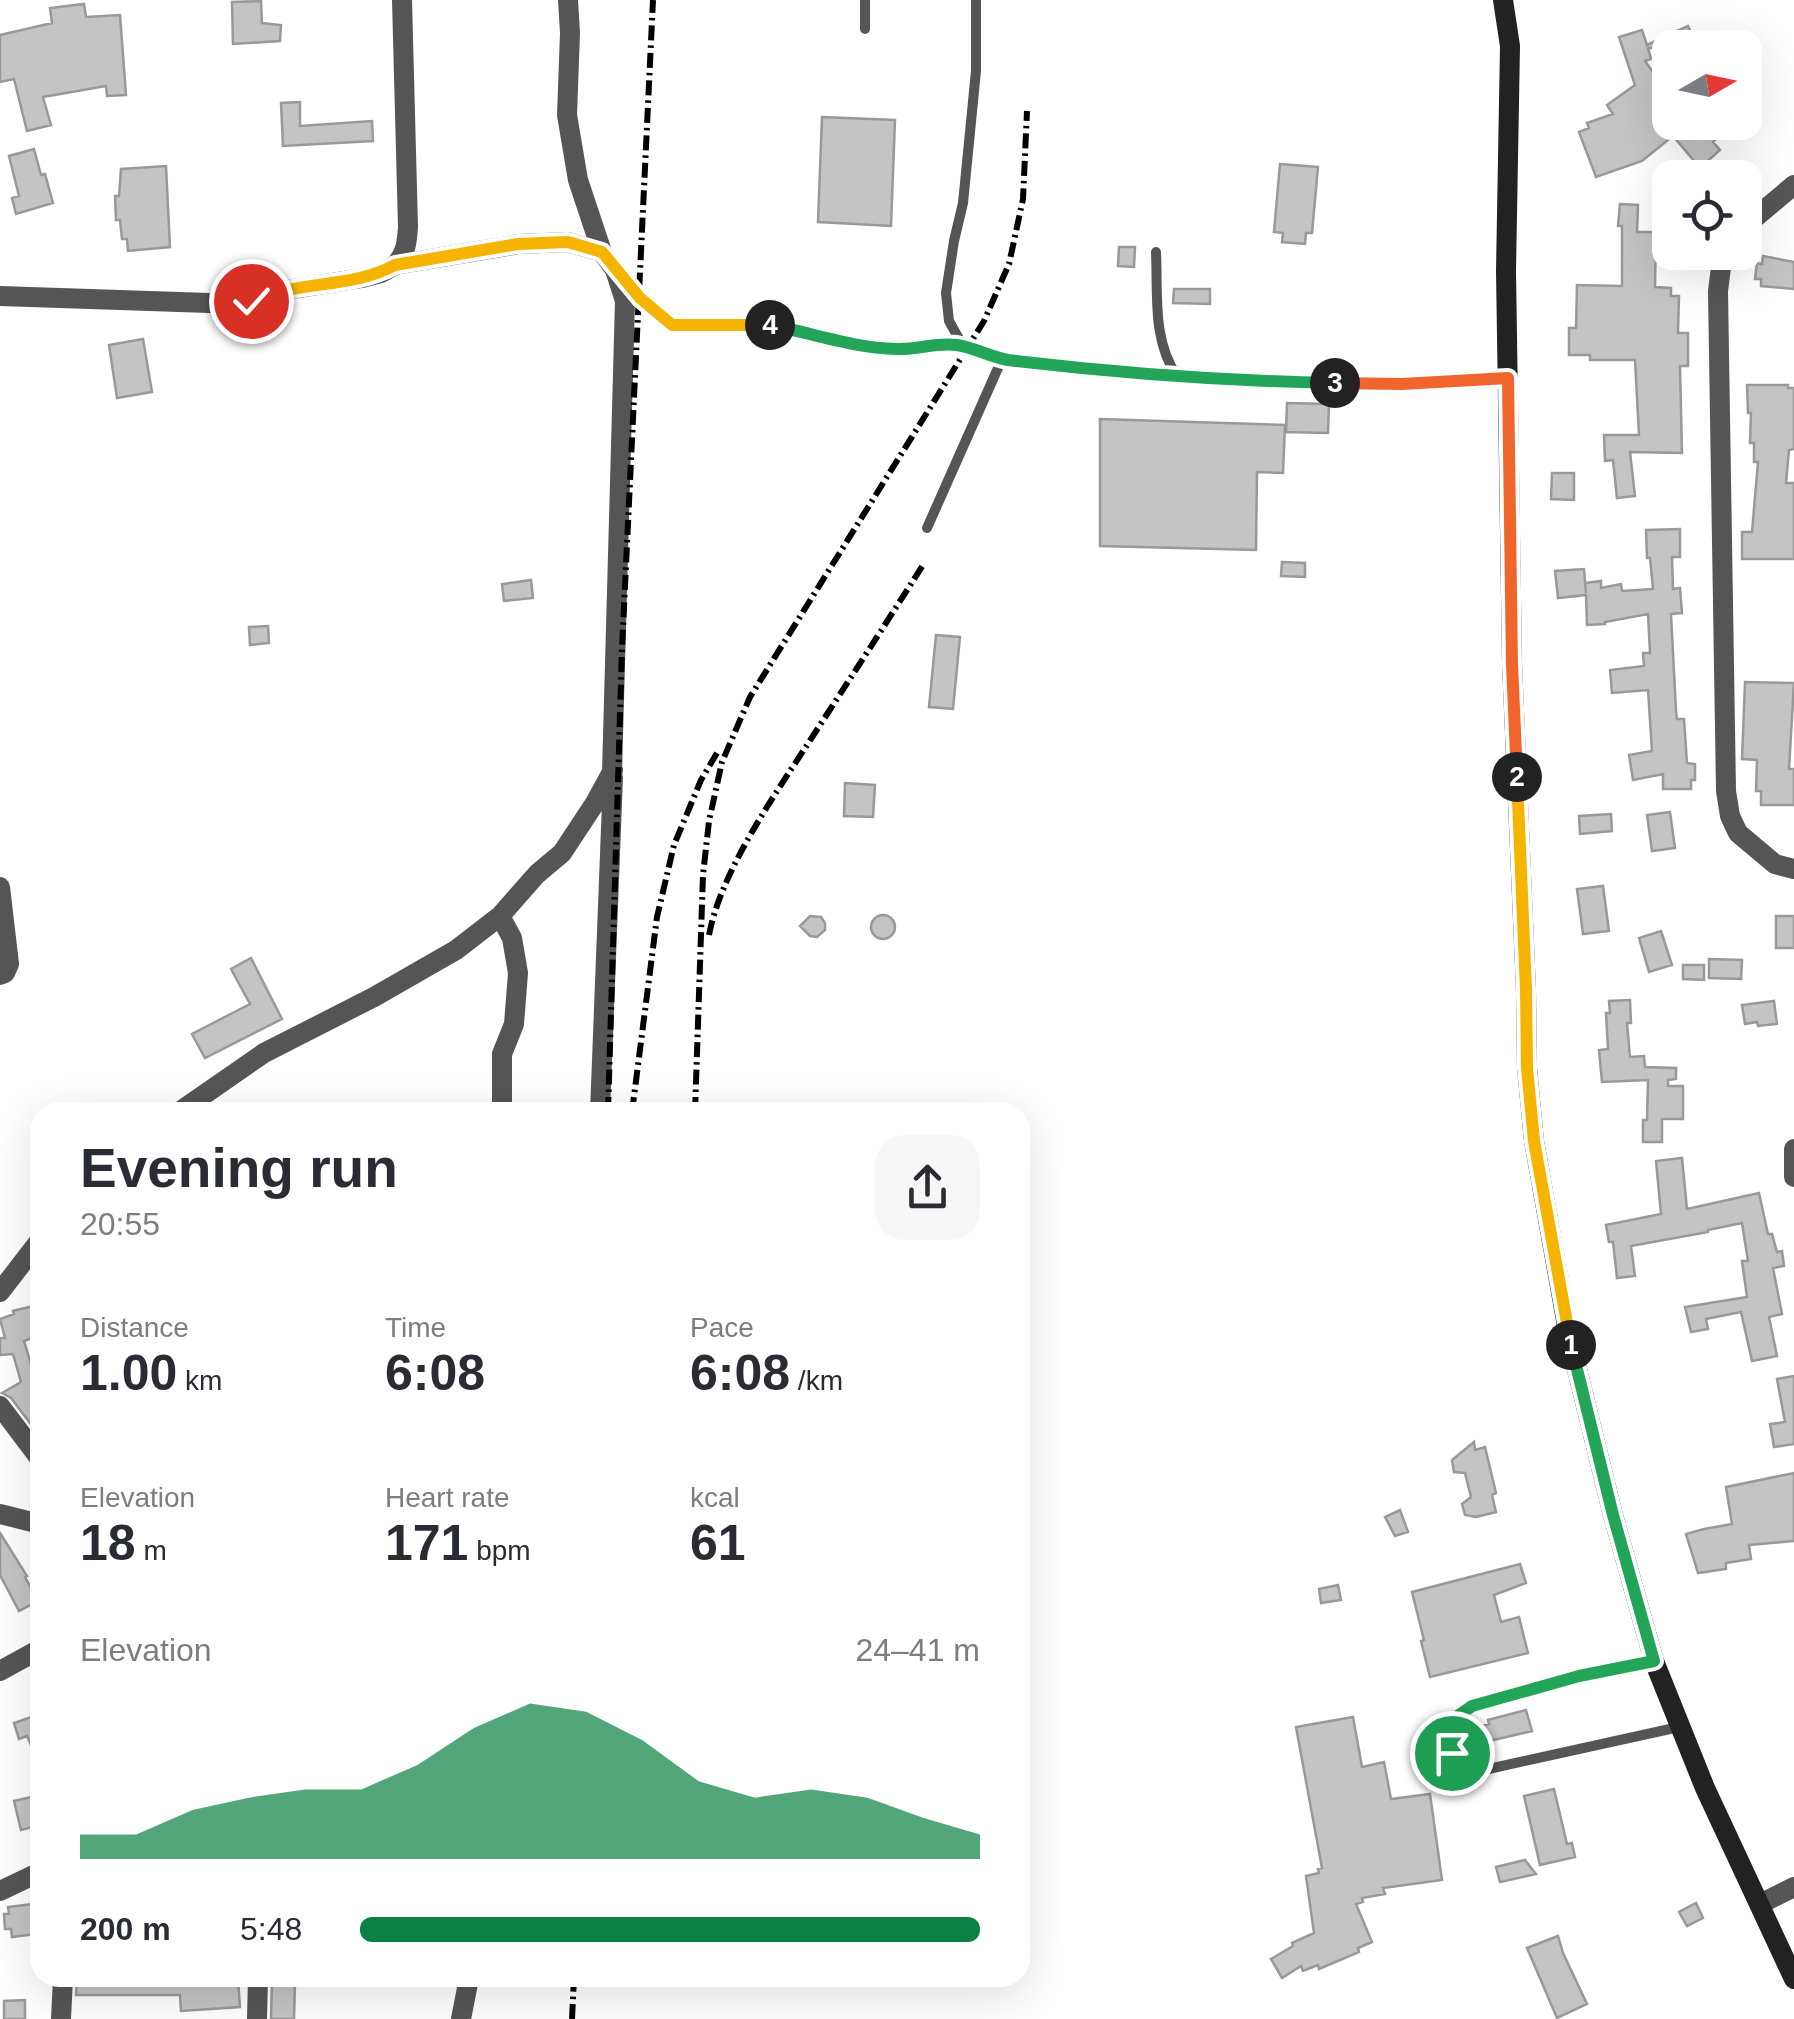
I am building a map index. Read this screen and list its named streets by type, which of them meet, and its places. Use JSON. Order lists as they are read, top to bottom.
{
  "north": "right",
  "page": {
    "pins": [
      "4",
      "3",
      "2",
      "1"
    ],
    "heading": ["Evening run", "20:55"],
    "stats": [
      ["Distance", "1.00 km"],
      ["Time", "6:08"],
      ["Pace", "6:08 /km"],
      ["Elevation", "18 m"],
      ["Heart rate", "171 bpm"],
      ["kcal", "61"]
    ],
    "chart": ["Elevation", "24–41 m"],
    "list": [
      {
        "name": "200 m",
        "note": "5:48"
      }
    ]
  }
}
